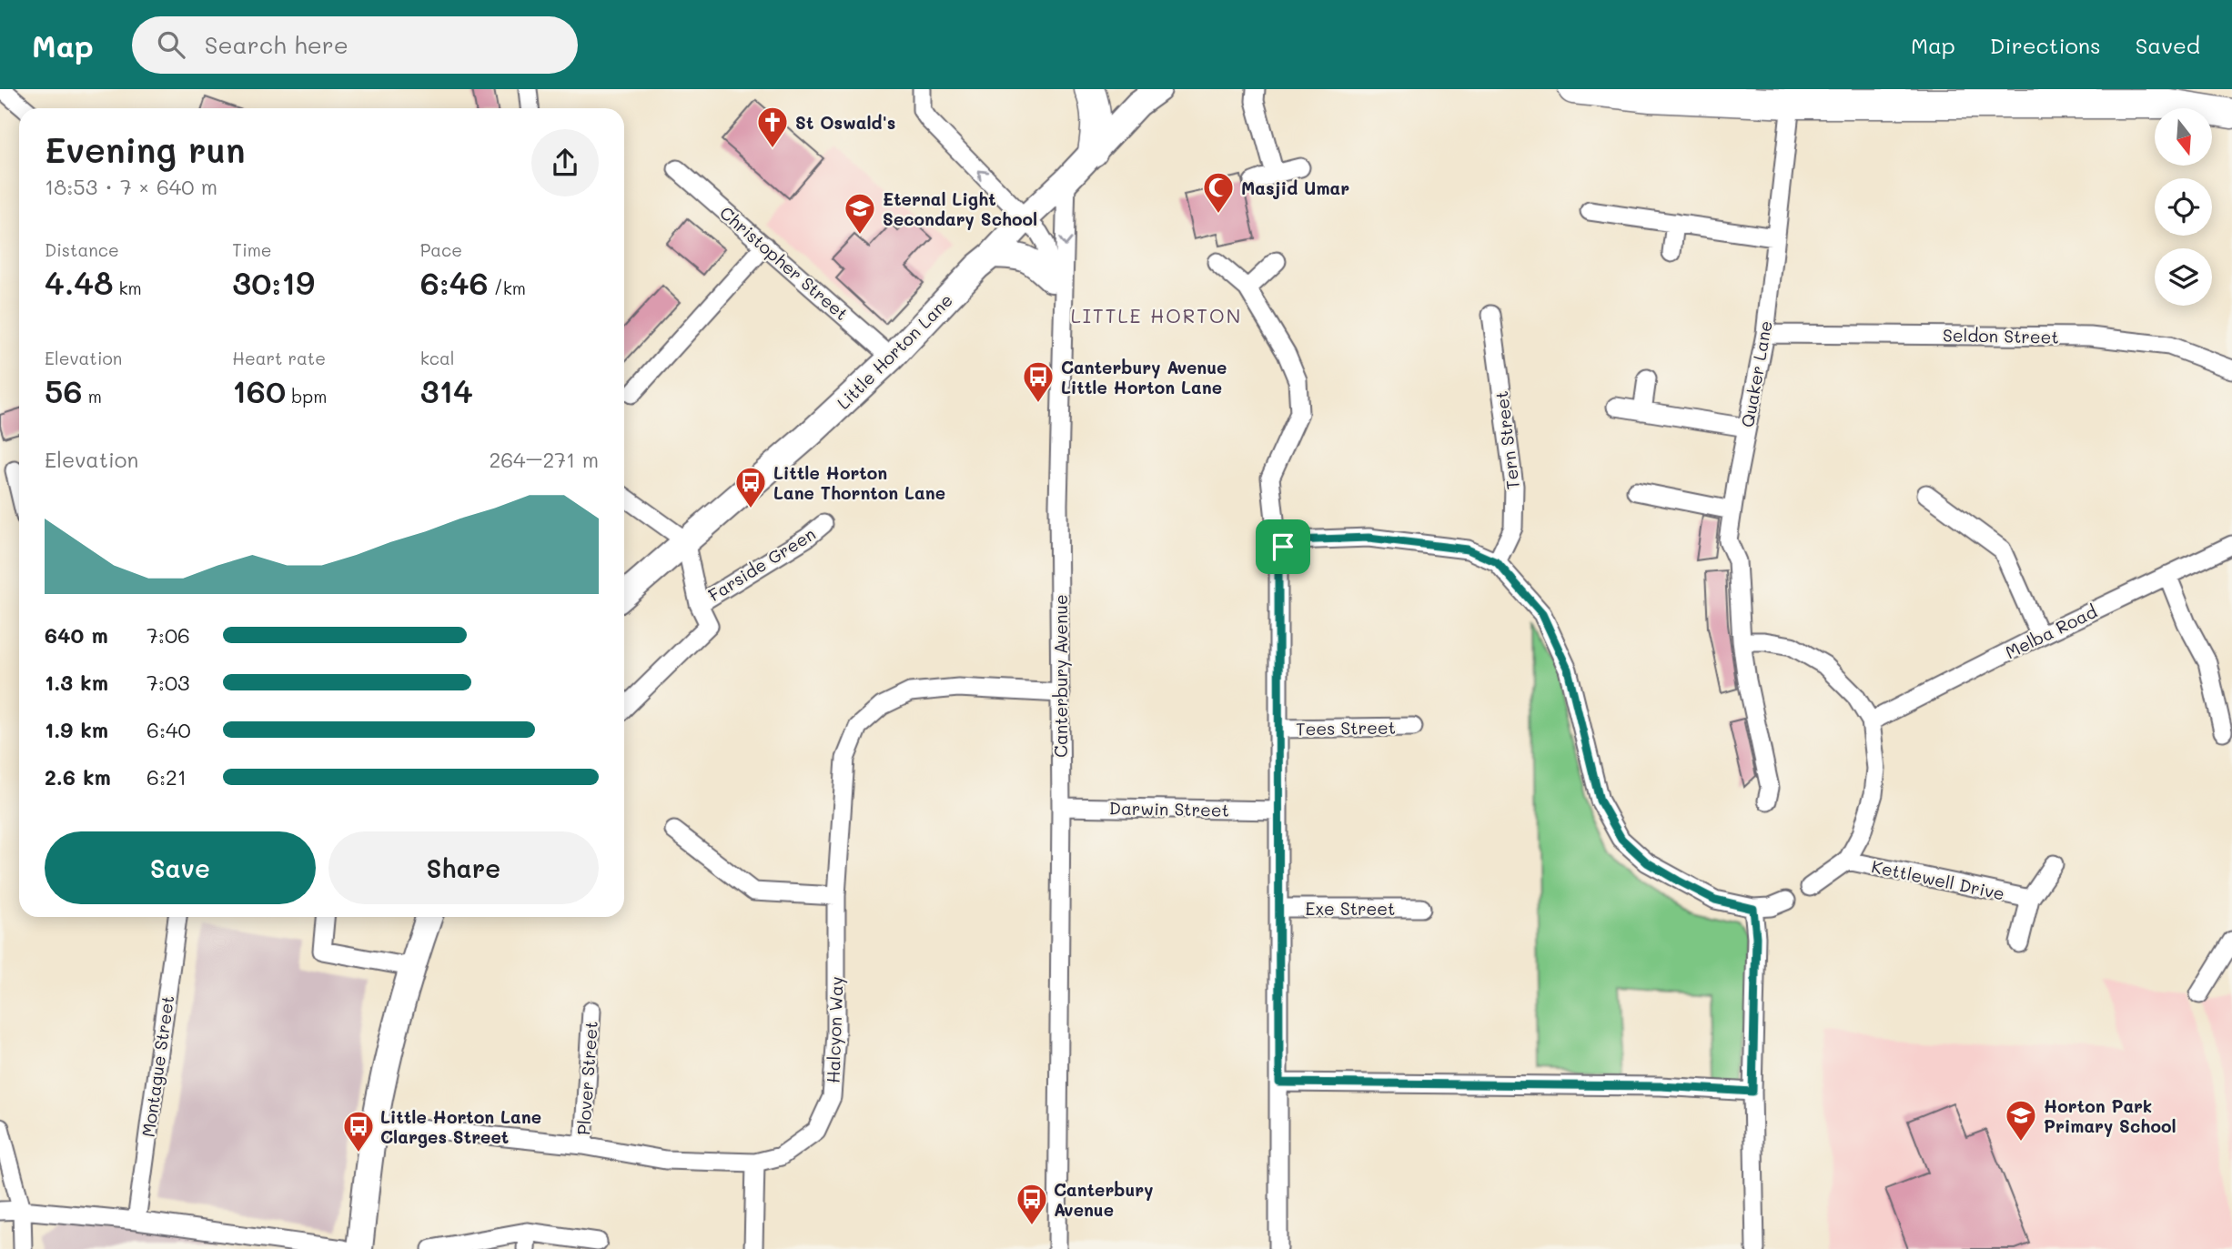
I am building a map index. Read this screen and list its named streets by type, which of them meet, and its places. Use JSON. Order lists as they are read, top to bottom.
{
  "streets": {
    "street": [
      "Christopher Street",
      "Seldon Street",
      "Little Horton Lane",
      "Quaker Lane",
      "Tern Street",
      "Farside Green",
      "Melba Road",
      "Canterbury Avenue",
      "Tees Street",
      "Darwin Street",
      "Kettlewell Drive",
      "Exe Street",
      "Halcyon Way",
      "Montague Street",
      "Plover Street"
    ]
  },
  "crossings": [
    ["Christopher Street", "Little Horton Lane"],
    ["Seldon Street", "Quaker Lane"],
    ["Little Horton Lane", "Farside Green"],
    ["Little Horton Lane", "Canterbury Avenue"],
    ["Canterbury Avenue", "Darwin Street"],
    ["Canterbury Avenue", "Halcyon Way"],
    ["Halcyon Way", "Plover Street"]
  ],
  "districts": ["LITTLE HORTON"],
  "places": {
    "church": ["St Oswald's"],
    "mosque": ["Masjid Umar"],
    "school or university": ["Eternal Light Secondary School", "Horton Park Primary School"],
    "bus stop": [
      "Canterbury Avenue Little Horton Lane",
      "Little Horton Lane Thornton Lane",
      "Little Horton Lane Clarges Street",
      "Canterbury Avenue"
    ]
  },
  "north": "bottom",
  "page": {
    "header": "Map",
    "search": "Search here",
    "nav": ["Map", "Directions", "Saved"],
    "heading": ["Evening run", "18:53 · 7 × 640 m"],
    "stats": [
      ["Distance", "4.48 km"],
      ["Time", "30:19"],
      ["Pace", "6:46 /km"],
      ["Elevation", "56 m"],
      ["Heart rate", "160 bpm"],
      ["kcal", "314"]
    ],
    "chart": ["Elevation", "264–271 m"],
    "list": [
      {
        "name": "640 m",
        "note": "7:06"
      },
      {
        "name": "1.3 km",
        "note": "7:03"
      },
      {
        "name": "1.9 km",
        "note": "6:40"
      },
      {
        "name": "2.6 km",
        "note": "6:21"
      }
    ],
    "buttons": ["Save", "Share"]
  }
}
